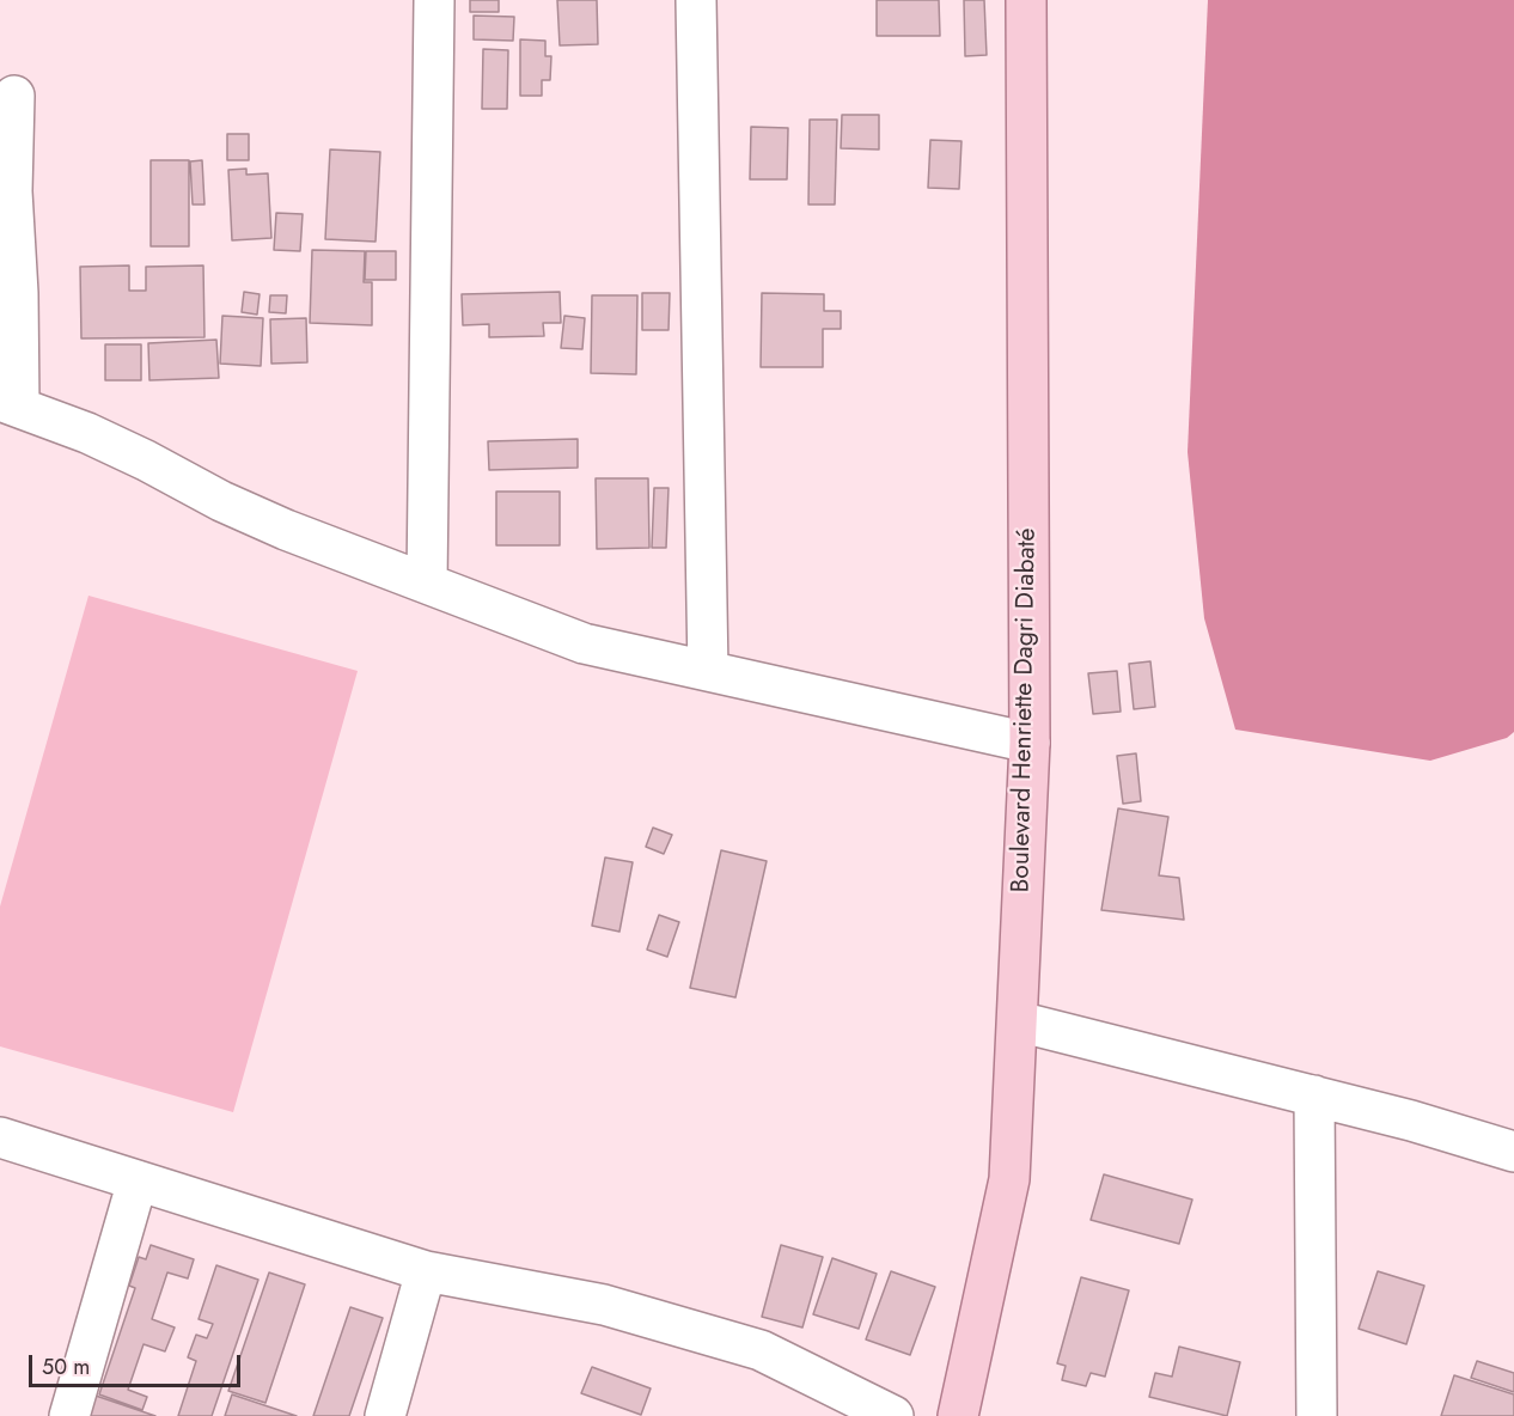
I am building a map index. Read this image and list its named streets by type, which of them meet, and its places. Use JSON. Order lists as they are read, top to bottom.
{
  "streets": {
    "main road": ["Boulevard Henriette Dagri Diabaté"]
  },
  "scale_bar": "50 m"
}
